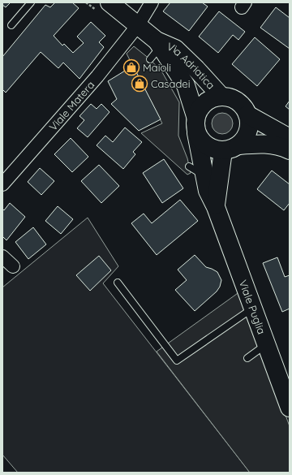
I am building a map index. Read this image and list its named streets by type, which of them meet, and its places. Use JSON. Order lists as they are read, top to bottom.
{
  "streets": {
    "main road": ["Via Adriatica", "Viale Puglia"],
    "street": ["Viale Matera"]
  },
  "crossings": [
    ["Via Adriatica", "Viale Matera"],
    ["Via Adriatica", "Viale Puglia"]
  ],
  "places": {
    "shop": ["Maioli", "Casadei"]
  }
}
